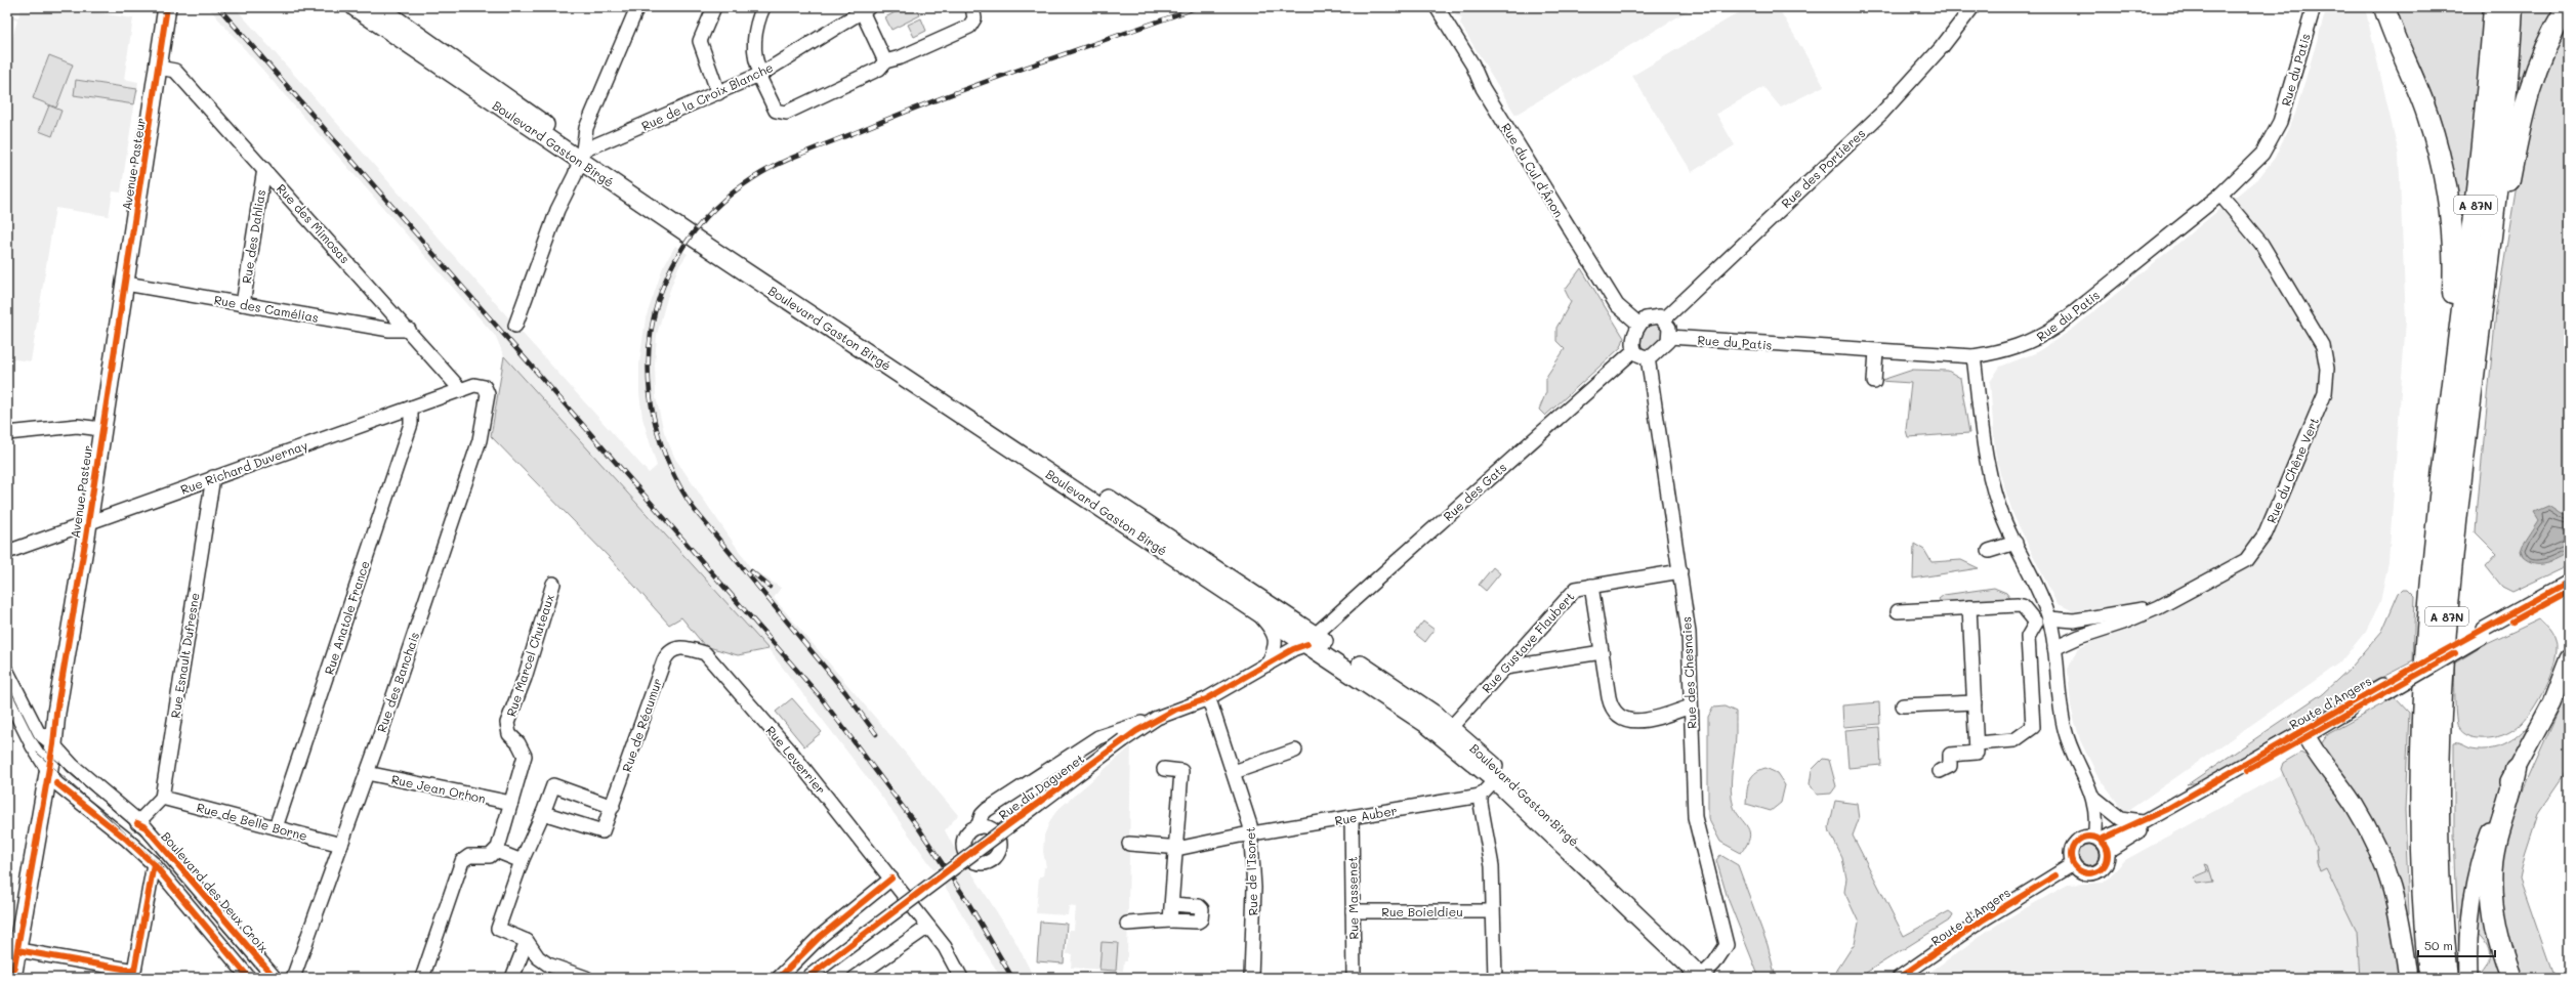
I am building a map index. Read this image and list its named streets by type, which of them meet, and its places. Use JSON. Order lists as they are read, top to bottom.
{
  "streets": {
    "highway": ["A 87N"],
    "main road": ["Boulevard Gaston Birgé", "Avenue Pasteur"],
    "street": [
      "Rue du Patis",
      "Rue de la Croix Blanche",
      "Rue des Portières",
      "Rue du Cul d'Ânon",
      "Rue des Mimosas",
      "Rue des Dahlias",
      "Rue des Camélias",
      "Rue Richard Duvernay",
      "Rue du Chêne Vert",
      "Rue des Gats",
      "Rue Anatole France",
      "Rue Gustave Flaubert",
      "Rue Esnault Dufresne",
      "Rue Marcel Chuteaux",
      "Rue des Chesnaies",
      "Rue des Banchais",
      "Route d’Angers",
      "Rue de Réaumur",
      "Rue Leverrier",
      "Rue du Daguenet",
      "Rue Jean Orhon",
      "Rue Auber",
      "Rue de Belle Borne",
      "Rue de l'Isoret",
      "Boulevard des Deux Croix",
      "Rue Massenet",
      "Rue Boieldieu"
    ]
  },
  "crossings": [
    ["Rue du Patis", "Rue des Portières"],
    ["Rue du Patis", "Rue du Cul d'Ânon"],
    ["Rue du Patis", "Rue du Chêne Vert"],
    ["Rue du Patis", "Rue des Gats"],
    ["Rue du Patis", "Rue des Chesnaies"],
    ["Rue de la Croix Blanche", "Boulevard Gaston Birgé"],
    ["Boulevard Gaston Birgé", "Rue des Gats"],
    ["Boulevard Gaston Birgé", "Rue Gustave Flaubert"],
    ["Boulevard Gaston Birgé", "Rue des Chesnaies"],
    ["Boulevard Gaston Birgé", "Rue du Daguenet"],
    ["Avenue Pasteur", "Rue des Mimosas"],
    ["Avenue Pasteur", "Rue des Camélias"],
    ["Avenue Pasteur", "Rue Richard Duvernay"],
    ["Avenue Pasteur", "Boulevard des Deux Croix"],
    ["Rue des Portières", "Rue du Cul d'Ânon"],
    ["Rue des Portières", "Rue des Gats"],
    ["Rue des Portières", "Rue des Chesnaies"],
    ["Rue du Cul d'Ânon", "Rue des Gats"],
    ["Rue du Cul d'Ânon", "Rue des Chesnaies"],
    ["Rue des Mimosas", "Rue des Dahlias"],
    ["Rue des Mimosas", "Rue des Camélias"],
    ["Rue des Mimosas", "Rue Richard Duvernay"],
    ["Rue des Dahlias", "Rue des Camélias"],
    ["Rue Richard Duvernay", "Rue Anatole France"],
    ["Rue Richard Duvernay", "Rue Esnault Dufresne"],
    ["Rue Richard Duvernay", "Rue des Banchais"],
    ["Rue des Gats", "Rue des Chesnaies"],
    ["Rue des Gats", "Rue du Daguenet"],
    ["Rue Anatole France", "Rue de Belle Borne"],
    ["Rue Gustave Flaubert", "Rue des Chesnaies"],
    ["Rue Esnault Dufresne", "Rue de Belle Borne"],
    ["Rue Marcel Chuteaux", "Rue Jean Orhon"],
    ["Rue des Banchais", "Rue Jean Orhon"],
    ["Rue des Banchais", "Rue de Belle Borne"],
    ["Rue de Réaumur", "Rue Leverrier"],
    ["Rue du Daguenet", "Rue de l'Isoret"],
    ["Rue Auber", "Rue de l'Isoret"],
    ["Rue Auber", "Rue Massenet"],
    ["Rue Massenet", "Rue Boieldieu"]
  ],
  "scale_bar": "50 m"
}
